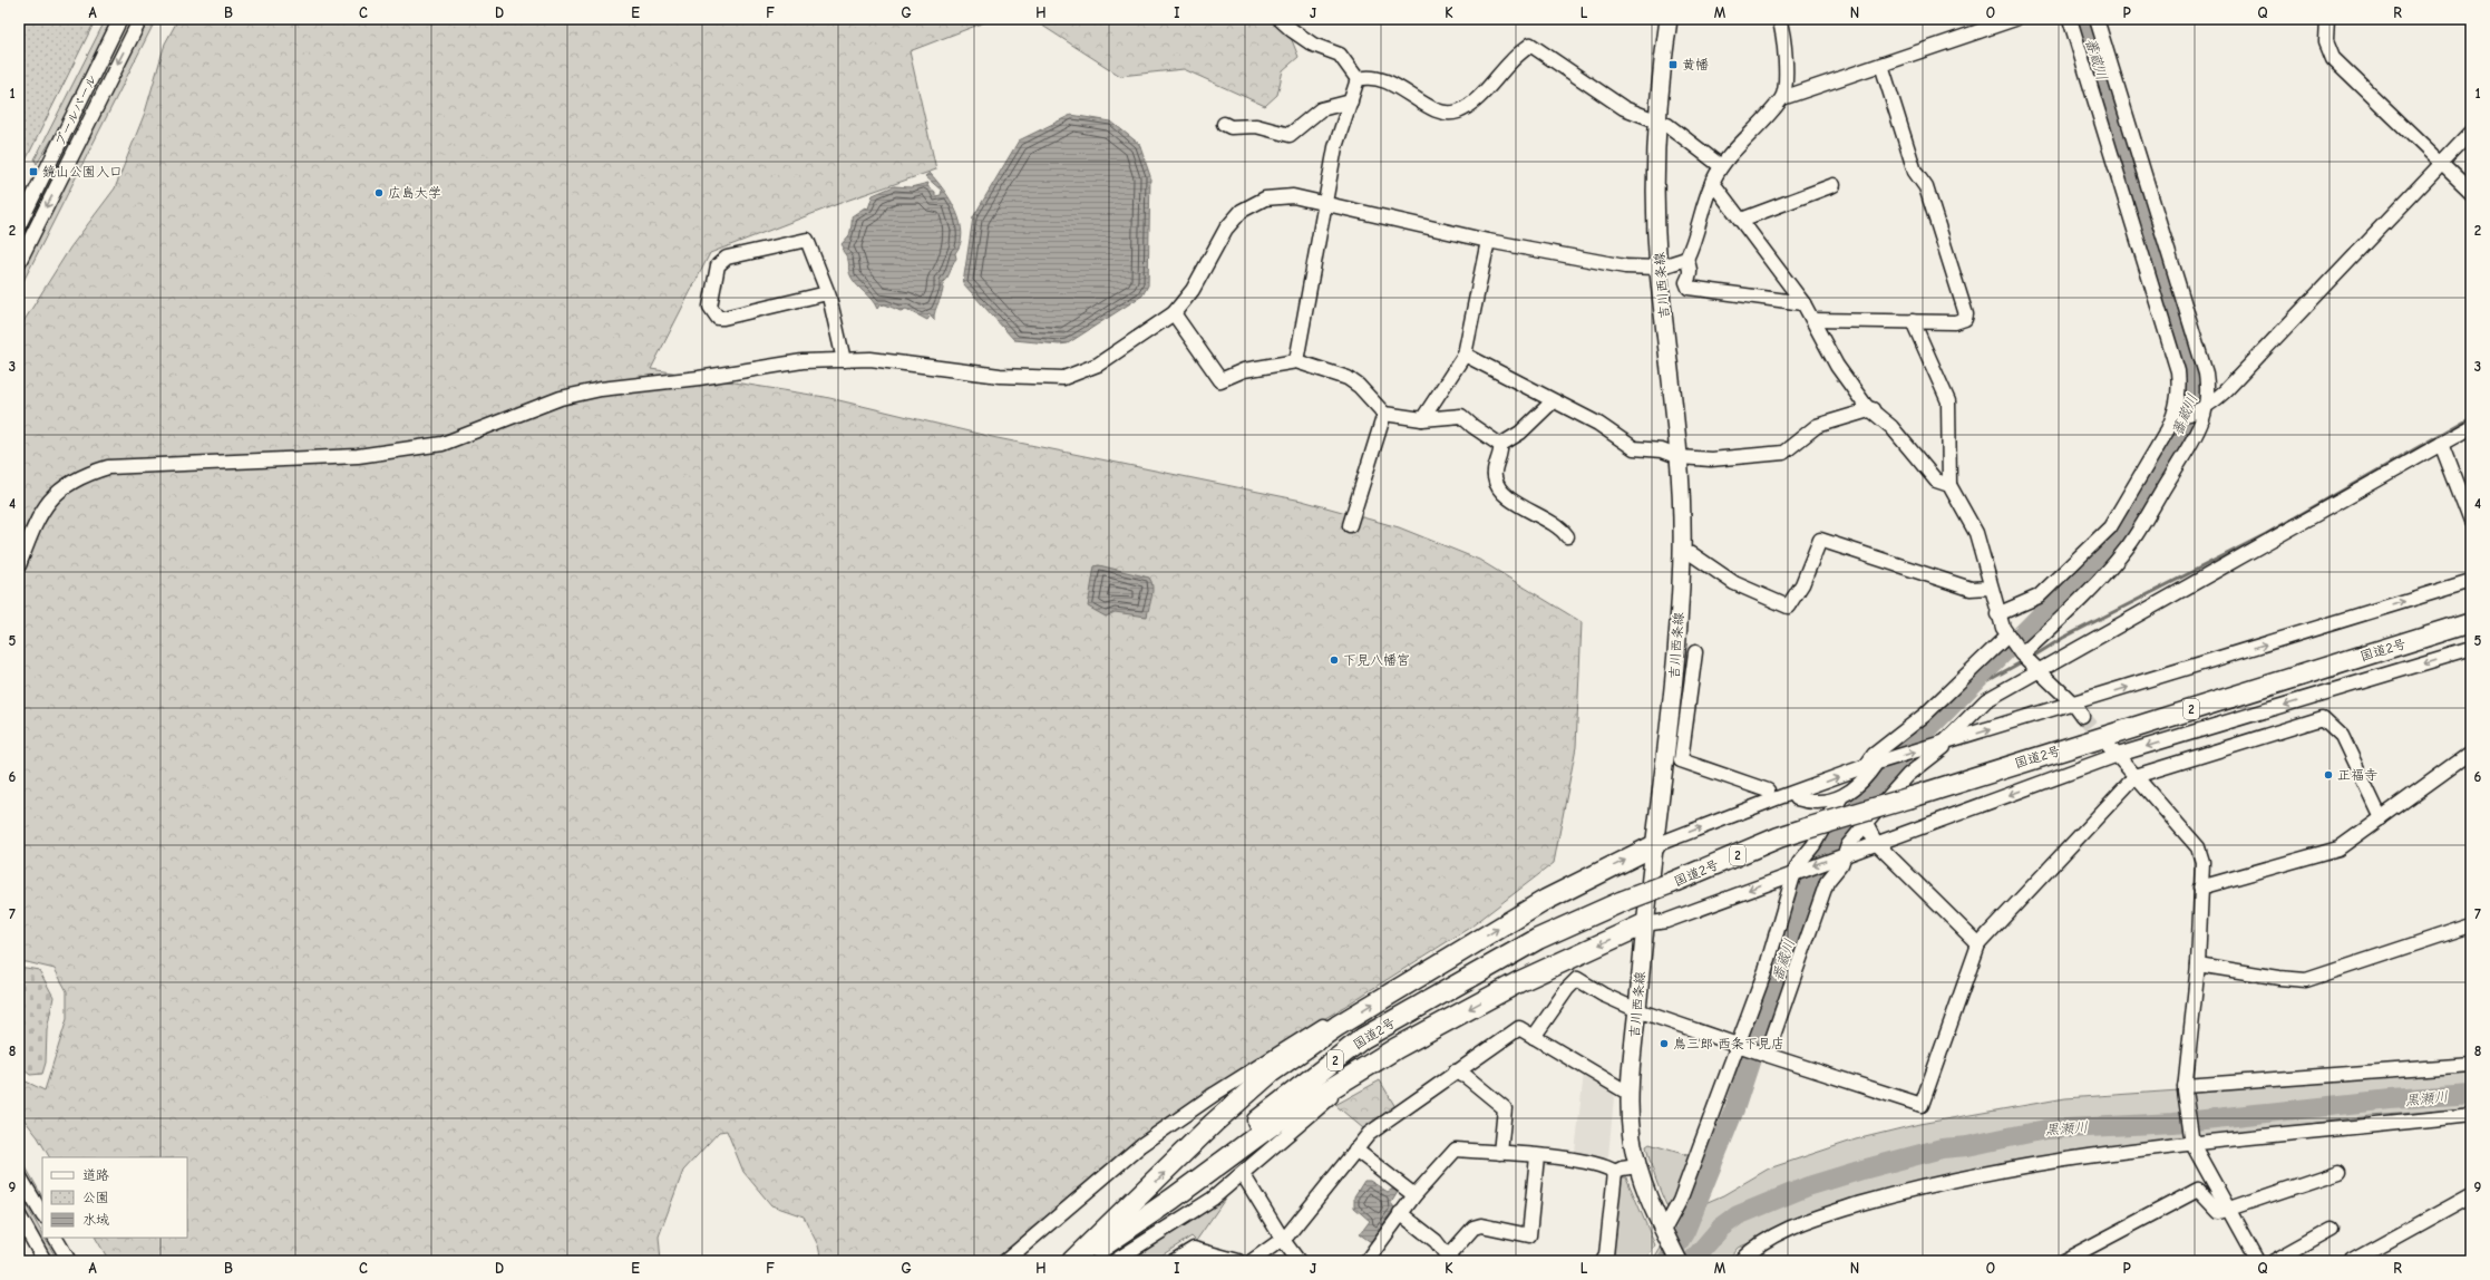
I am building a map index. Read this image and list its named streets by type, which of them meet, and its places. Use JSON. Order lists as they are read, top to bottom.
{
  "streets": {
    "highway": ["国道2号", "2"],
    "main road": ["吉川西条線"],
    "street": ["ブールバール"]
  },
  "water": ["蕃蔵川", "番蔵川", "黒瀬川"],
  "places": {
    "transit": ["黄幡", "鏡山公園入口"],
    "other": [
      "広島大学",
      "下見八幡宮",
      "正福寺",
      "鳥三郎 西条下見店"
    ]
  },
  "legend": ["道路", "公園", "水域"],
  "grid": {
    "columns": [
      "A",
      "B",
      "C",
      "D",
      "E",
      "F",
      "G",
      "H",
      "I",
      "J",
      "K",
      "L",
      "M",
      "N",
      "O",
      "P",
      "Q",
      "R"
    ],
    "rows": [
      "1",
      "2",
      "3",
      "4",
      "5",
      "6",
      "7",
      "8",
      "9"
    ]
  }
}
